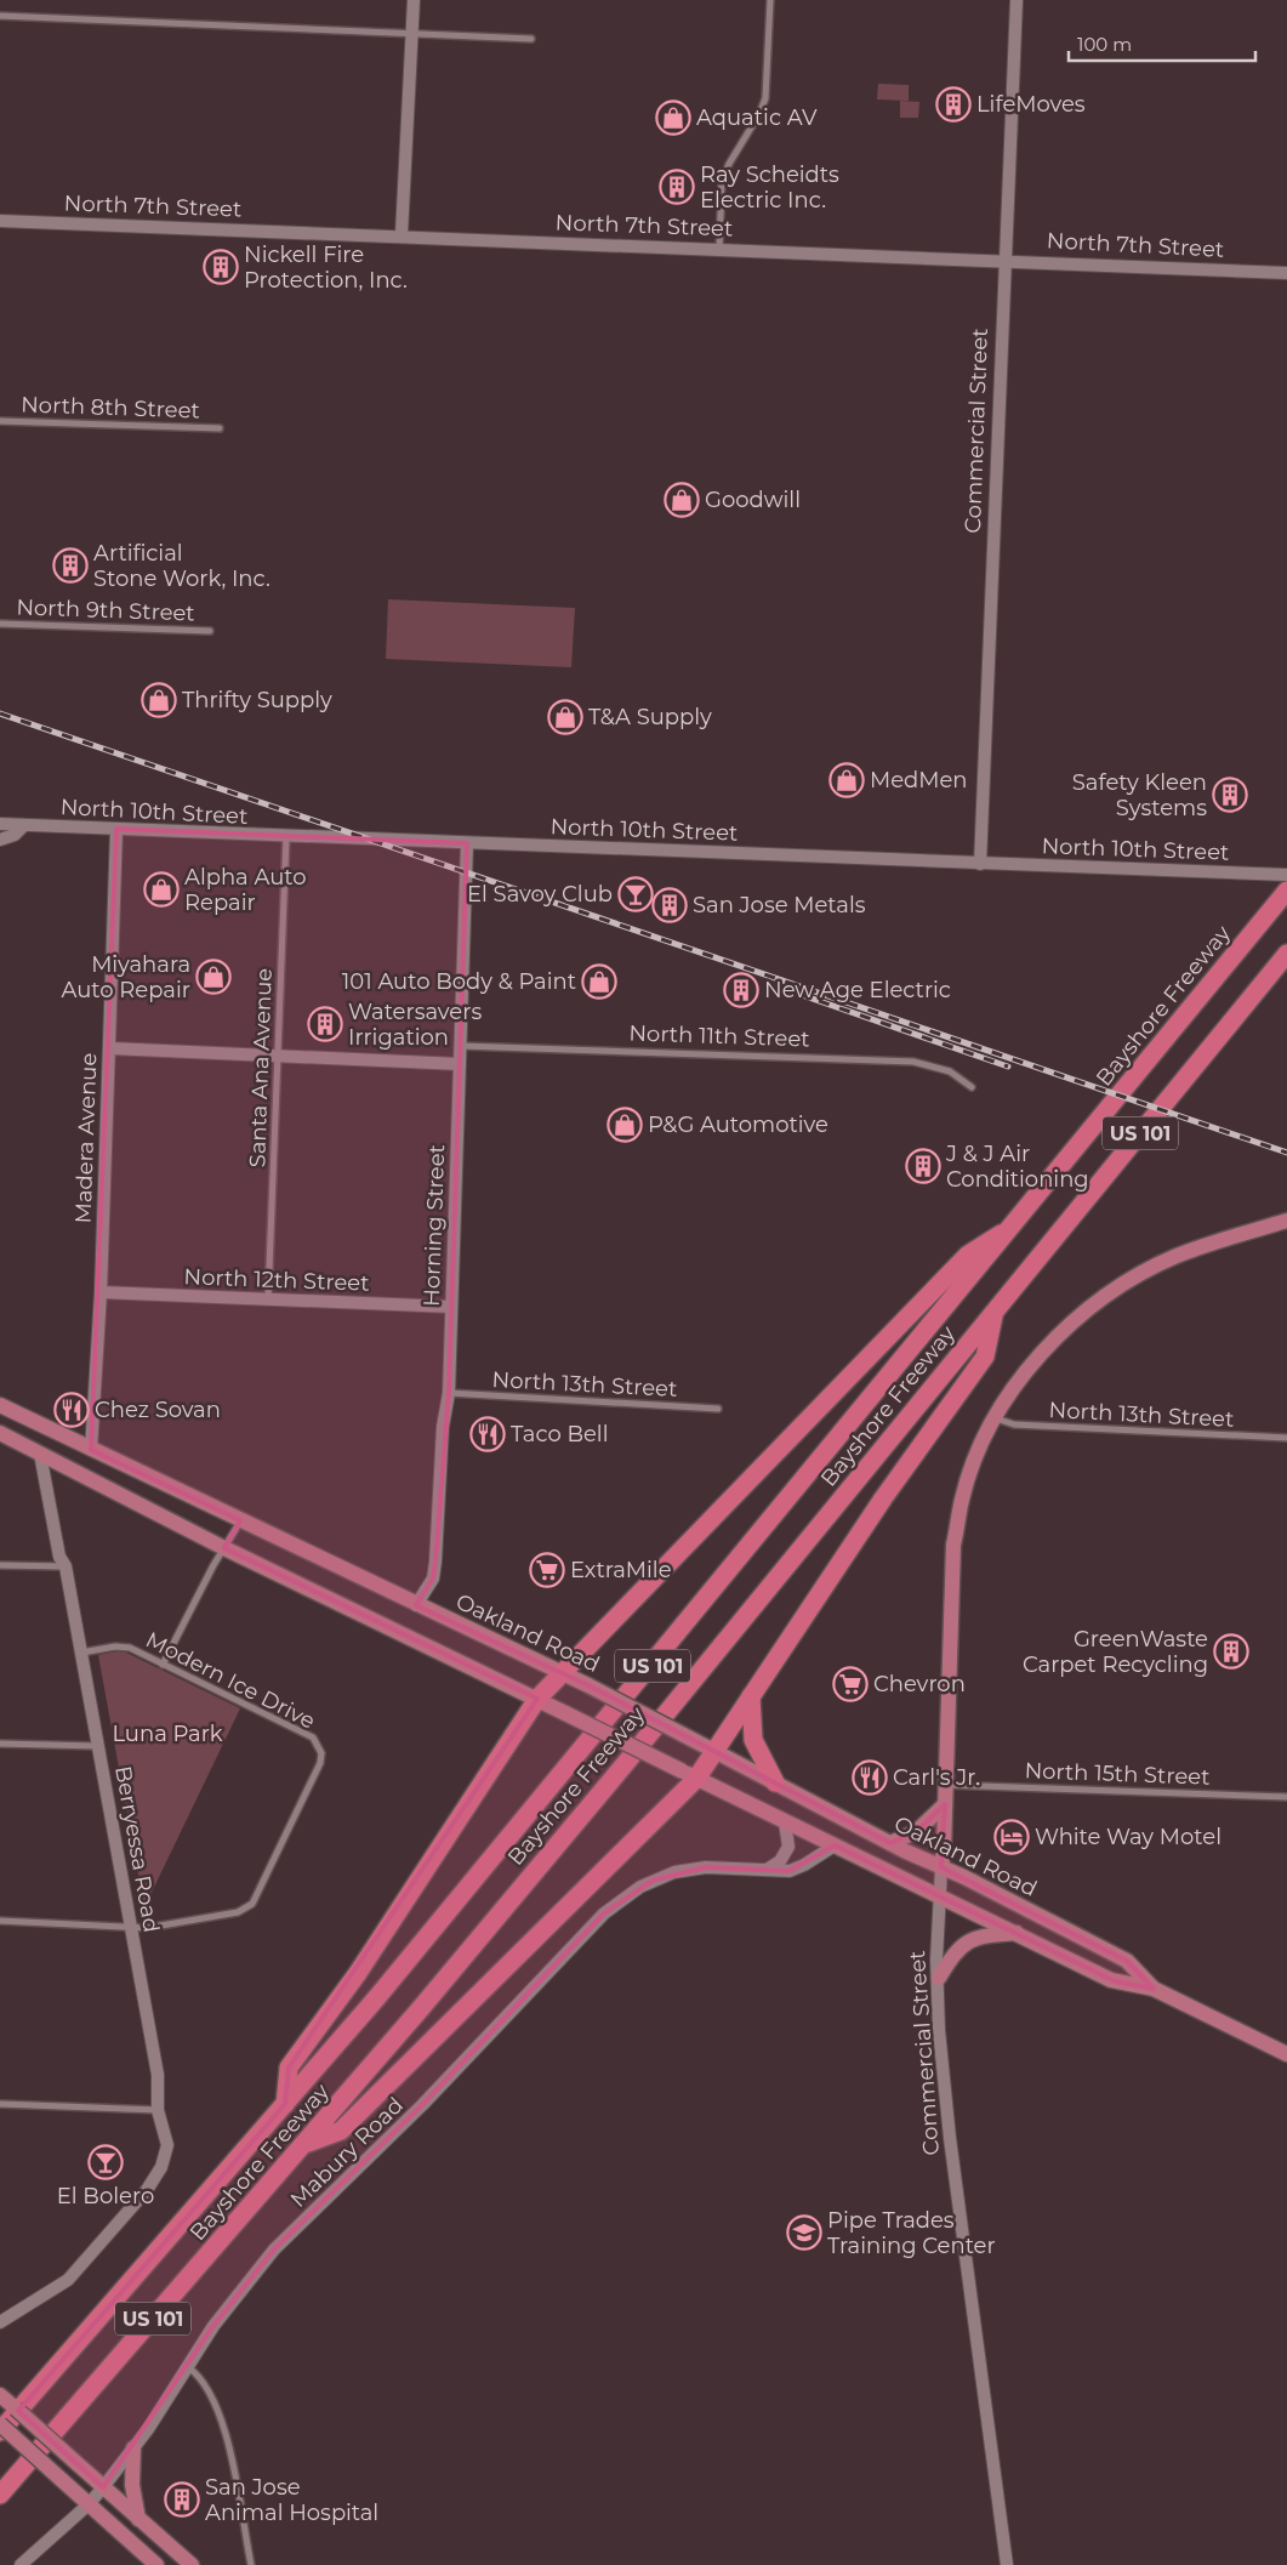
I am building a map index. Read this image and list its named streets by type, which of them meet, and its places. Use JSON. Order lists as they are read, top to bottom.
{
  "streets": {
    "highway": ["Bayshore Freeway", "US 101"],
    "main road": ["Commercial Street", "Oakland Road"],
    "street": [
      "North 7th Street",
      "North 8th Street",
      "North 9th Street",
      "North 10th Street",
      "North 11th Street",
      "Santa Ana Avenue",
      "Madera Avenue",
      "Horning Street",
      "North 12th Street",
      "North 13th Street",
      "Modern Ice Drive",
      "North 15th Street",
      "Berryessa Road",
      "Mabury Road"
    ]
  },
  "crossings": [
    ["North 7th Street", "Commercial Street"],
    ["Commercial Street", "North 10th Street"],
    ["Commercial Street", "North 13th Street"],
    ["Commercial Street", "Oakland Road"],
    ["Commercial Street", "North 15th Street"],
    ["North 10th Street", "Santa Ana Avenue"],
    ["North 10th Street", "Madera Avenue"],
    ["North 10th Street", "Horning Street"],
    ["North 11th Street", "Horning Street"],
    ["Santa Ana Avenue", "North 12th Street"],
    ["Madera Avenue", "North 12th Street"],
    ["Madera Avenue", "Oakland Road"],
    ["Horning Street", "North 12th Street"],
    ["Horning Street", "North 13th Street"],
    ["Horning Street", "Oakland Road"],
    ["Oakland Road", "Berryessa Road"],
    ["Oakland Road", "Mabury Road"],
    ["Modern Ice Drive", "Berryessa Road"]
  ],
  "parks": ["Luna Park"],
  "places": {
    "building": [
      "LifeMoves",
      "Ray Scheidts Electric Inc.",
      "Nickell Fire Protection, Inc.",
      "Artificial Stone Work, Inc.",
      "Safety Kleen Systems",
      "San Jose Metals",
      "New Age Electric",
      "Watersavers Irrigation",
      "J & J Air Conditioning",
      "GreenWaste Carpet Recycling",
      "San Jose Animal Hospital"
    ],
    "shop": [
      "Aquatic AV",
      "Goodwill",
      "Thrifty Supply",
      "T&A Supply",
      "MedMen",
      "Alpha Auto Repair",
      "Miyahara Auto Repair",
      "101 Auto Body & Paint",
      "P&G Automotive"
    ],
    "bar": ["El Savoy Club", "El Bolero"],
    "restaurant": ["Chez Sovan", "Taco Bell", "Carl's Jr."],
    "supermarket": ["ExtraMile", "Chevron"],
    "hotel": ["White Way Motel"],
    "school or university": ["Pipe Trades Training Center"]
  },
  "scale_bar": "100 m"
}
